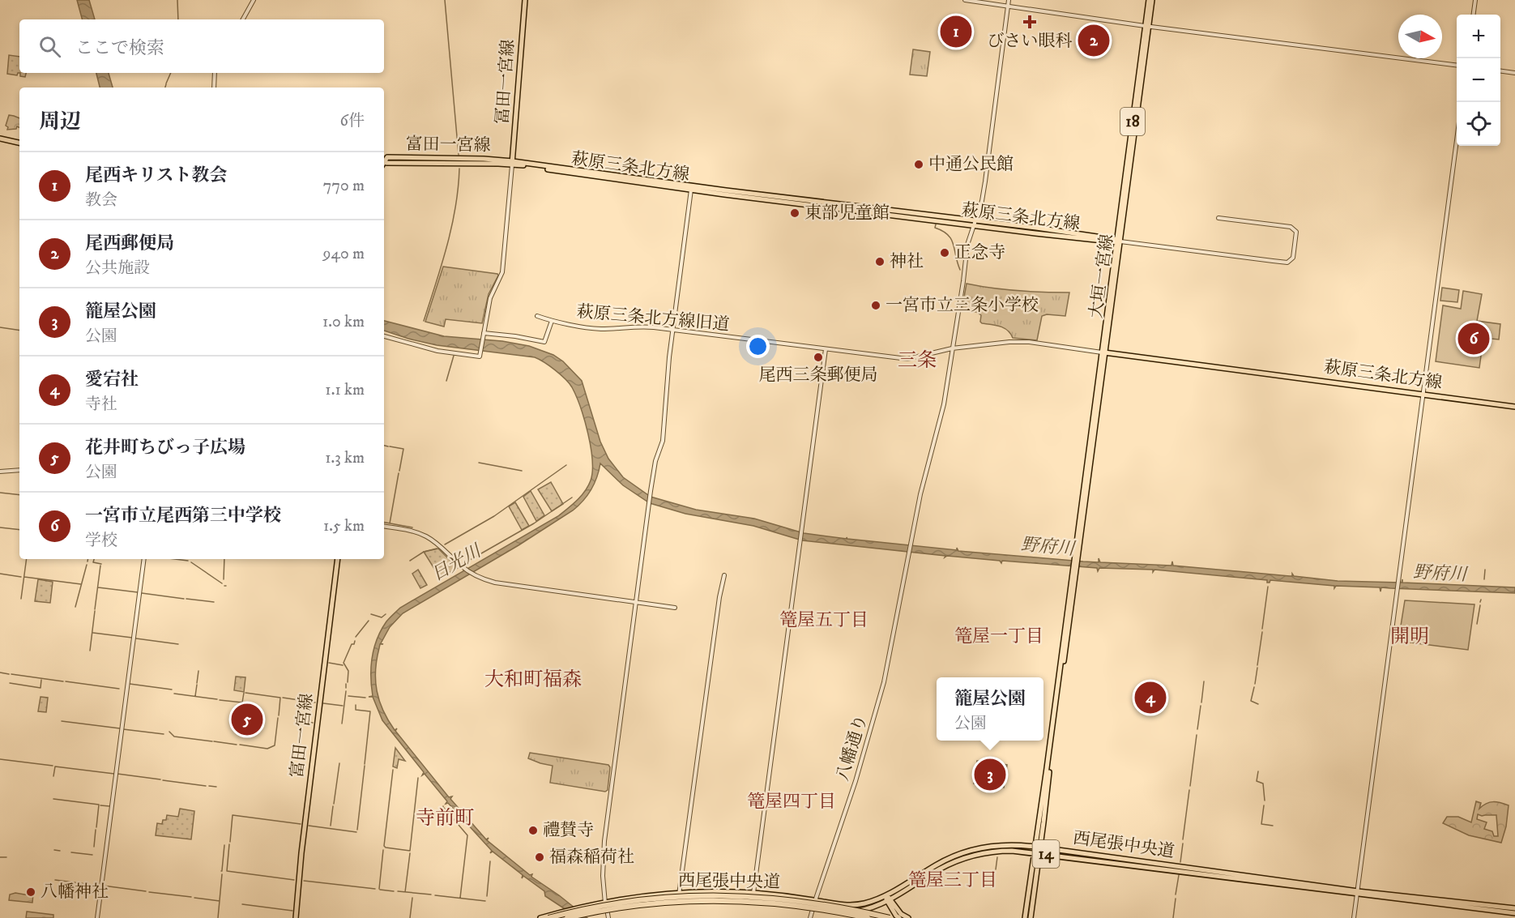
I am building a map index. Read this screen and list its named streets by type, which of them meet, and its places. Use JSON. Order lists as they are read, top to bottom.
{
  "streets": {
    "main road": [
      "冨田一宮線",
      "18",
      "富田一宮線",
      "萩原三条北方線",
      "大垣一宮線",
      "西尾張中央道",
      "14"
    ],
    "street": ["萩原三条北方線旧道", "八幡通り"]
  },
  "crossings": [
    ["冨田一宮線", "富田一宮線"],
    ["冨田一宮線", "萩原三条北方線"],
    ["18", "大垣一宮線"],
    ["18", "西尾張中央道"],
    ["富田一宮線", "萩原三条北方線"],
    ["萩原三条北方線", "大垣一宮線"],
    ["萩原三条北方線", "萩原三条北方線旧道"],
    ["萩原三条北方線", "八幡通り"],
    ["大垣一宮線", "萩原三条北方線旧道"],
    ["大垣一宮線", "西尾張中央道"],
    ["萩原三条北方線旧道", "八幡通り"],
    ["八幡通り", "西尾張中央道"]
  ],
  "districts": [
    "三条",
    "篭屋五丁目",
    "篭屋一丁目",
    "開明",
    "大和町福森",
    "篭屋四丁目",
    "寺前町",
    "篭屋三丁目"
  ],
  "water": ["野府川", "日光川"],
  "places": {
    "health": ["びさい眼科"],
    "other": [
      "中通公民館",
      "東部児童館",
      "正念寺",
      "神社",
      "一宮市立三条小学校",
      "尾西三条郵便局",
      "禮賛寺",
      "福森稲荷社",
      "八幡神社"
    ]
  },
  "north": "right",
  "page": {
    "pins": [
      "1",
      "2",
      "6",
      "4",
      "5",
      "3"
    ],
    "map_buttons": ["+", "−"],
    "search": "ここで検索",
    "heading": ["周辺", "6件"],
    "list": [
      {
        "mark": "1",
        "name": "尾西キリスト教会",
        "note": "教会",
        "value": "770 m"
      },
      {
        "mark": "2",
        "name": "尾西郵便局",
        "note": "公共施設",
        "value": "940 m"
      },
      {
        "mark": "3",
        "name": "籠屋公園",
        "note": "公園",
        "value": "1.0 km"
      },
      {
        "mark": "4",
        "name": "愛宕社",
        "note": "寺社",
        "value": "1.1 km"
      },
      {
        "mark": "5",
        "name": "花井町ちびっ子広場",
        "note": "公園",
        "value": "1.3 km"
      },
      {
        "mark": "6",
        "name": "一宮市立尾西第三中学校",
        "note": "学校",
        "value": "1.5 km"
      }
    ],
    "popup": ["籠屋公園", "公園"]
  }
}
